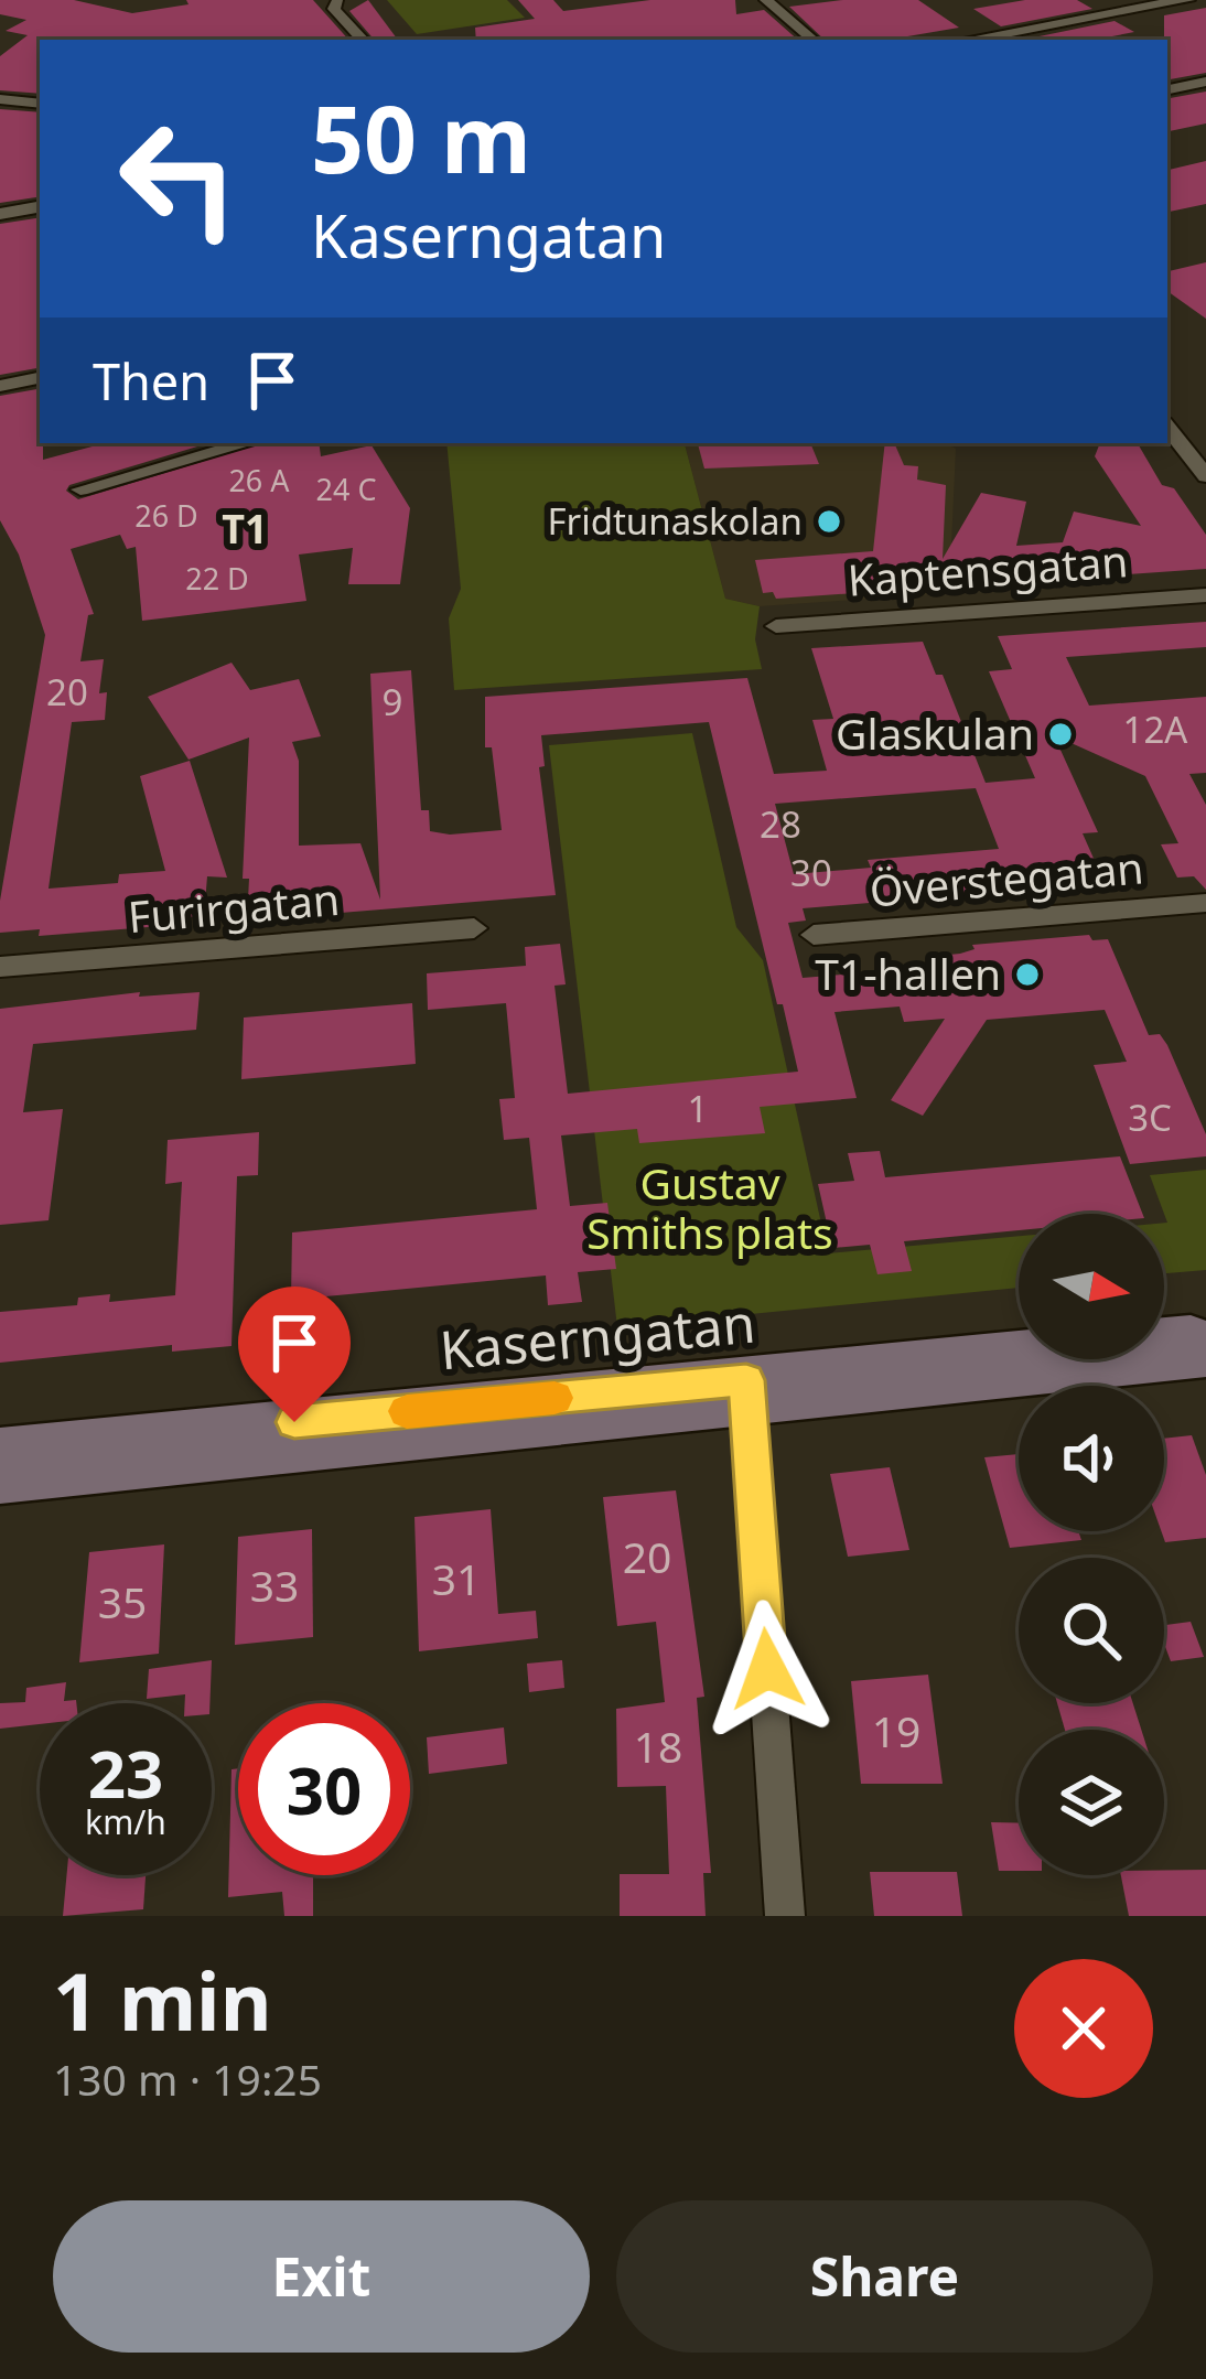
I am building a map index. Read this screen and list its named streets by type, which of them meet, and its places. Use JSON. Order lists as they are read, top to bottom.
{
  "streets": {
    "main road": ["Kaserngatan"],
    "street": ["Kaptensgatan", "Överstegatan", "Furirgatan"]
  },
  "districts": ["T1"],
  "parks": ["Gustav Smiths plats"],
  "places": ["Fridtunaskolan", "Glaskulan", "T1-hallen"],
  "house_numbers": [
    "26 A",
    "24 C",
    "26 D",
    "22 D",
    "20",
    "9",
    "12A",
    "28",
    "30",
    "1",
    "3C",
    "20",
    "31",
    "33",
    "35",
    "19",
    "18"
  ],
  "north": "right",
  "page": {
    "turn": ["50 m", "Kaserngatan"],
    "then": "Then",
    "speed": "23 km/h",
    "limit": "30",
    "heading": ["1 min", "130 m · 19:25"],
    "buttons": ["Exit", "Share"]
  }
}
